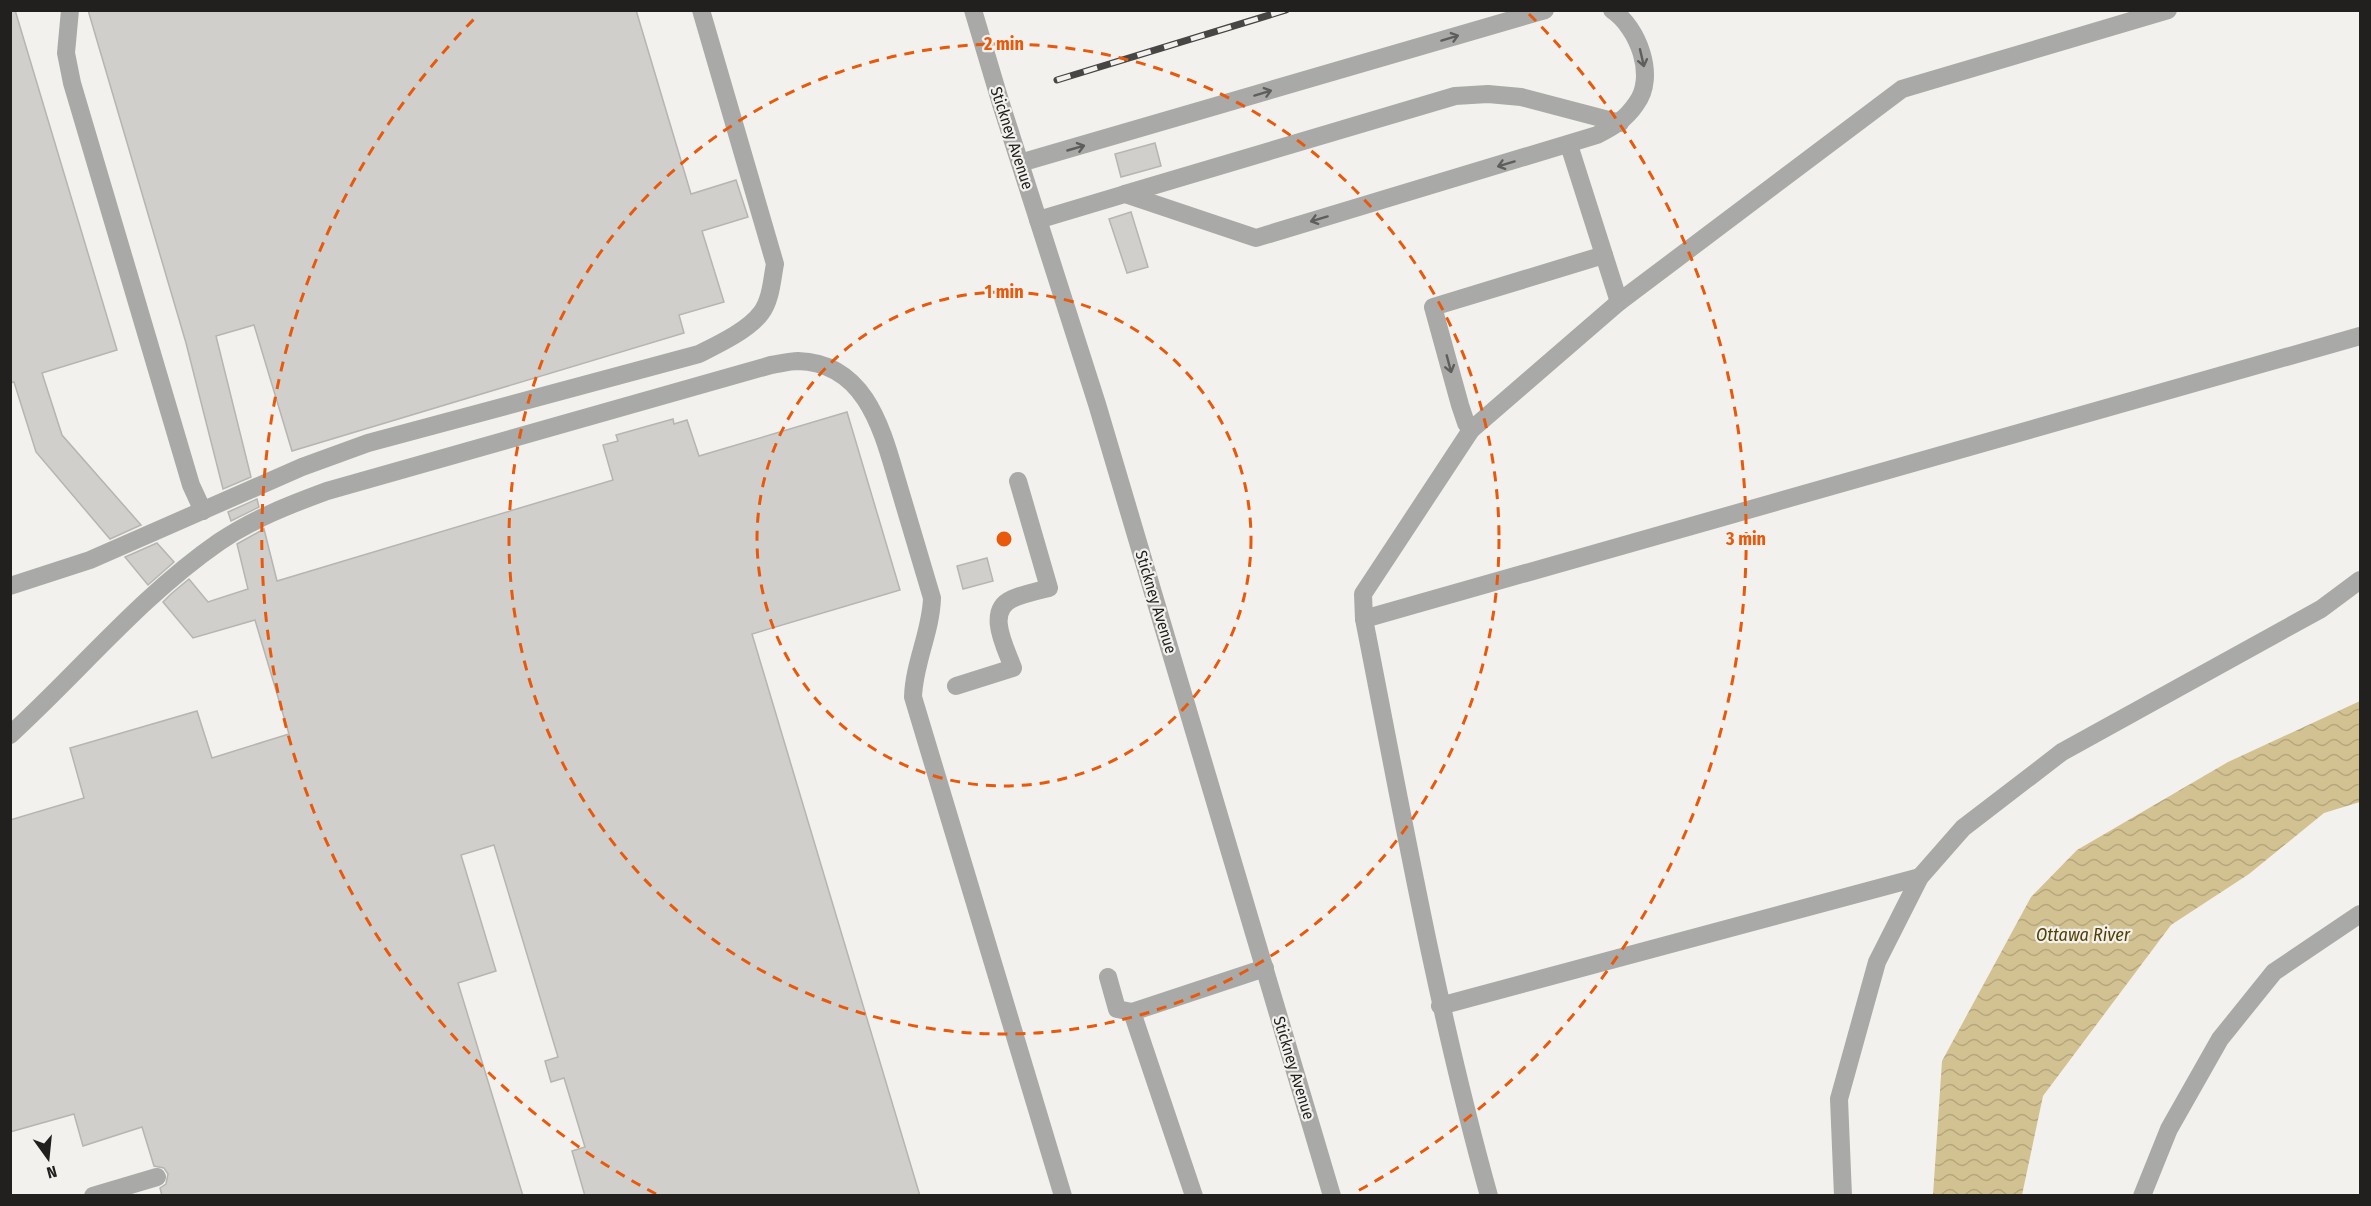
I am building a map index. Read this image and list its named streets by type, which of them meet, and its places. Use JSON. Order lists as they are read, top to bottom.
{
  "streets": {
    "street": ["Stickney Avenue"]
  },
  "water": ["Ottawa River"],
  "north": "bottom",
  "rings": ["2 min", "1 min", "3 min"]
}
